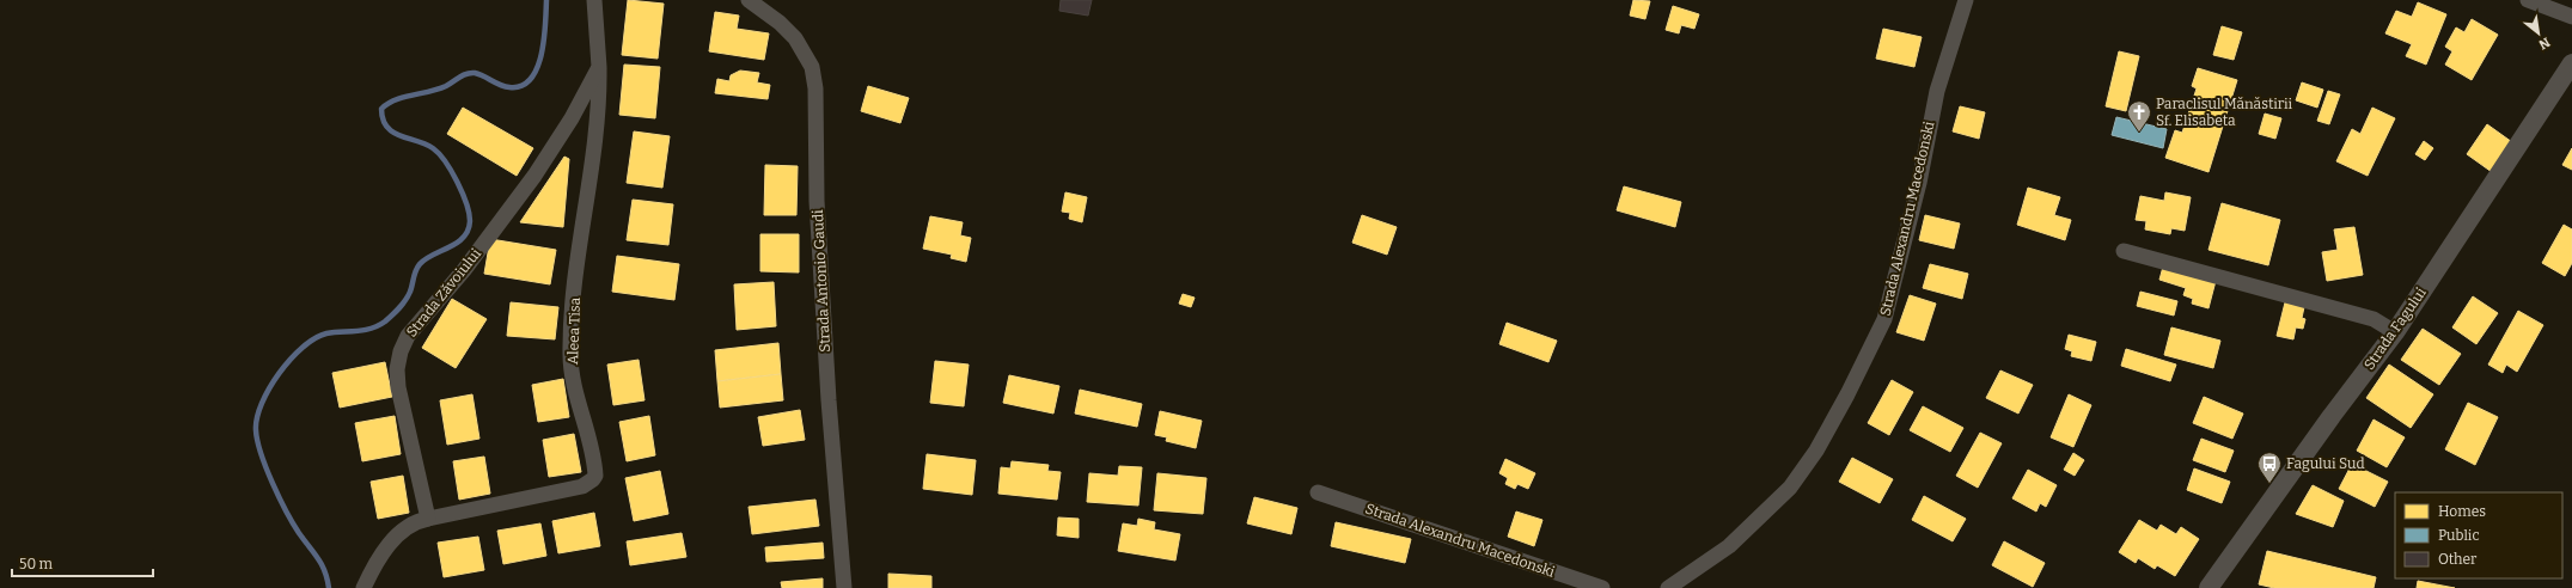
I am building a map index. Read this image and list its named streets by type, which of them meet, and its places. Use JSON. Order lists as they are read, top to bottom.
{
  "streets": {
    "street": [
      "Strada Alexandru Macedonski",
      "Strada Antonio Gaudi",
      "Strada Zăvoiului",
      "Strada Fagului",
      "Aleea Tisa"
    ]
  },
  "crossings": [
    ["Strada Zăvoiului", "Aleea Tisa"]
  ],
  "places": {
    "church": ["Paraclisul Mănăstirii Sf. Elisabeta"],
    "bus stop": ["Fagului Sud"]
  },
  "legend": ["Homes", "Public", "Other"],
  "scale_bar": "50 m",
  "north": "bottom right"
}
